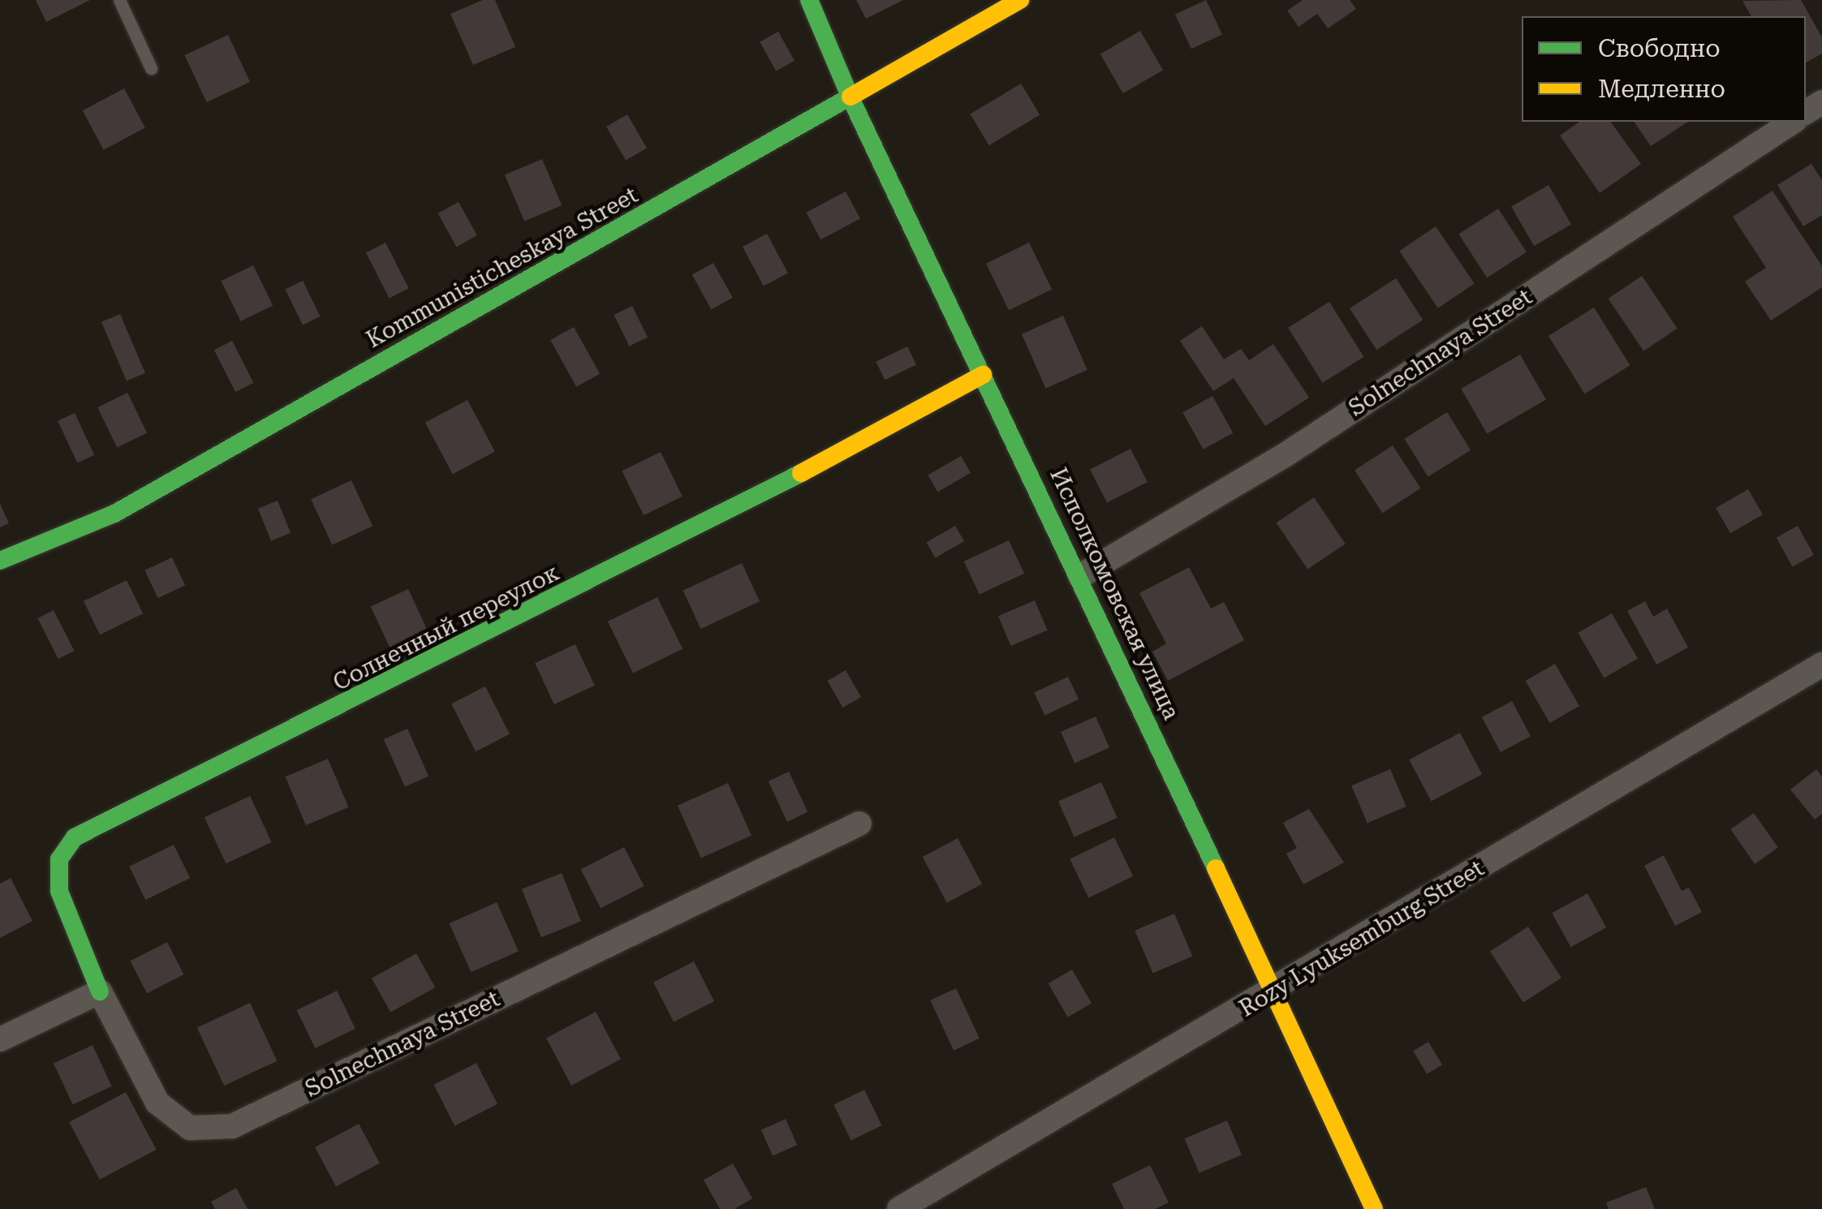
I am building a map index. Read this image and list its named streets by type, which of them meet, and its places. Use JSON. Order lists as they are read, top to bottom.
{
  "streets": {
    "street": [
      "Kommunisticheskaya Street",
      "Solnechnaya Street",
      "Исполкомовская улица",
      "Солнечный переулок",
      "Rozy Lyuksemburg Street"
    ]
  },
  "crossings": [
    ["Kommunisticheskaya Street", "Исполкомовская улица"],
    ["Solnechnaya Street", "Исполкомовская улица"],
    ["Solnechnaya Street", "Солнечный переулок"],
    ["Исполкомовская улица", "Солнечный переулок"],
    ["Исполкомовская улица", "Rozy Lyuksemburg Street"]
  ],
  "legend": ["Свободно", "Медленно"]
}
